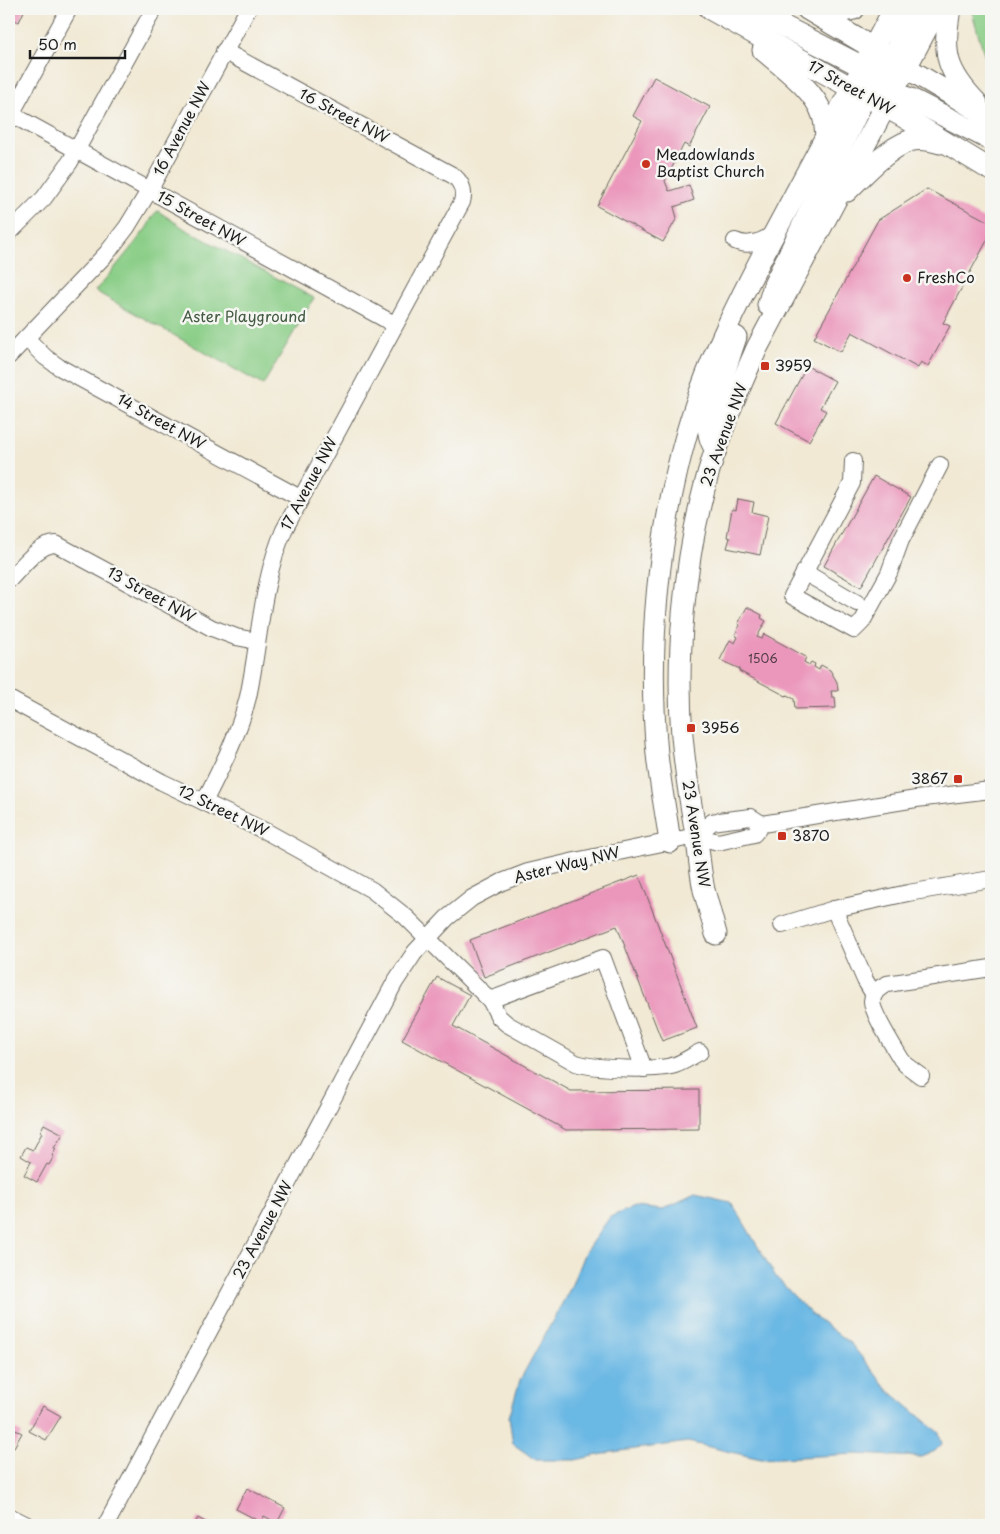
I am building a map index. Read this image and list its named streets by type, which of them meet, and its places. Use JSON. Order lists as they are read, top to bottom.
{
  "streets": {
    "main road": ["17 Street NW", "23 Avenue NW"],
    "street": [
      "16 Street NW",
      "16 Avenue NW",
      "15 Street NW",
      "14 Street NW",
      "17 Avenue NW",
      "13 Street NW",
      "12 Street NW",
      "Aster Way NW"
    ]
  },
  "crossings": [
    ["17 Street NW", "23 Avenue NW"],
    ["16 Street NW", "16 Avenue NW"],
    ["16 Street NW", "17 Avenue NW"],
    ["16 Avenue NW", "15 Street NW"],
    ["16 Avenue NW", "14 Street NW"],
    ["15 Street NW", "17 Avenue NW"],
    ["14 Street NW", "17 Avenue NW"],
    ["23 Avenue NW", "12 Street NW"],
    ["23 Avenue NW", "Aster Way NW"],
    ["17 Avenue NW", "13 Street NW"],
    ["17 Avenue NW", "12 Street NW"],
    ["12 Street NW", "Aster Way NW"]
  ],
  "parks": ["Aster Playground"],
  "places": {
    "other": ["Meadowlands Baptist Church", "FreshCo"],
    "transit": [
      "3959",
      "3956",
      "3867",
      "3870"
    ]
  },
  "house_numbers": ["1506"],
  "scale_bar": "50 m"
}
